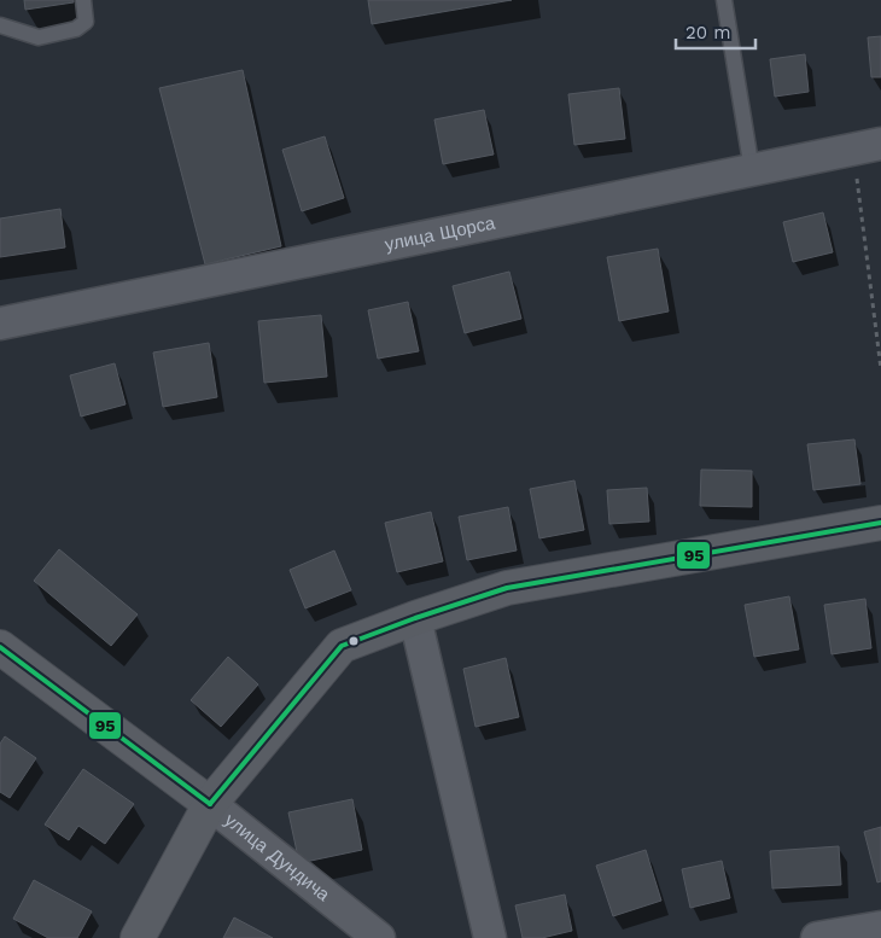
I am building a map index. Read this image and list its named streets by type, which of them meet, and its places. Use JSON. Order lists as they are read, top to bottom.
{
  "streets": {
    "street": ["улица Щорса", "улица Дундича"]
  },
  "lines": ["transit line 95"],
  "scale_bar": "20 m"
}
